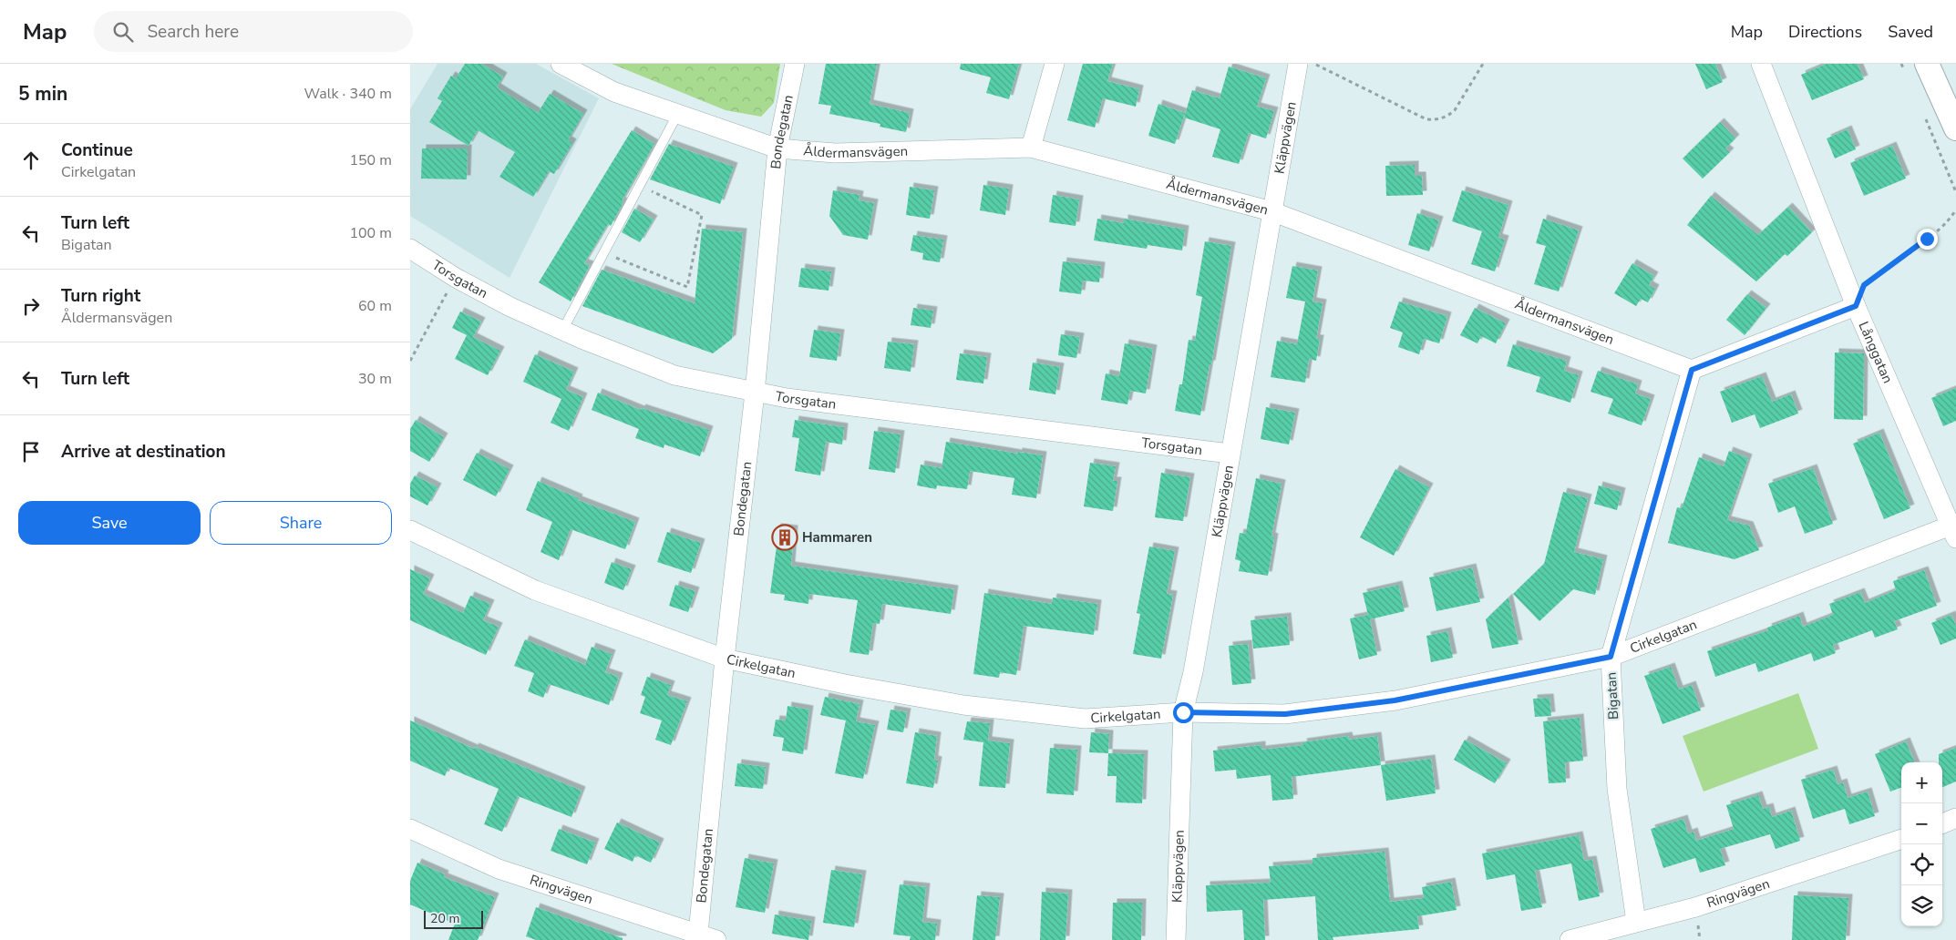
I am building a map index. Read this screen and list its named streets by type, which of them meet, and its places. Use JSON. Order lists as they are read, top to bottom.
{
  "streets": {
    "street": [
      "Bondegatan",
      "Kläppvägen",
      "Åldermansvägen",
      "Torsgatan",
      "Långgatan",
      "Cirkelgatan",
      "Bigatan",
      "Ringvägen"
    ]
  },
  "crossings": [
    ["Bondegatan", "Åldermansvägen"],
    ["Bondegatan", "Torsgatan"],
    ["Bondegatan", "Cirkelgatan"],
    ["Bondegatan", "Ringvägen"],
    ["Kläppvägen", "Åldermansvägen"],
    ["Kläppvägen", "Torsgatan"],
    ["Kläppvägen", "Cirkelgatan"],
    ["Åldermansvägen", "Bigatan"],
    ["Långgatan", "Cirkelgatan"],
    ["Cirkelgatan", "Bigatan"],
    ["Bigatan", "Ringvägen"]
  ],
  "places": {
    "building": ["Hammaren"]
  },
  "scale_bar": "20 m",
  "page": {
    "header": "Map",
    "search": "Search here",
    "nav": ["Map", "Directions", "Saved"],
    "heading": ["5 min", "Walk · 340 m"],
    "list": [
      ["Continue", "Cirkelgatan", "150 m"],
      ["Turn left", "Bigatan", "100 m"],
      ["Turn right", "Åldermansvägen", "60 m"],
      ["Turn left", "30 m"],
      "Arrive at destination"
    ],
    "buttons": ["Save", "Share"],
    "map_buttons": ["+", "−"],
    "scale": "20 m"
  }
}
